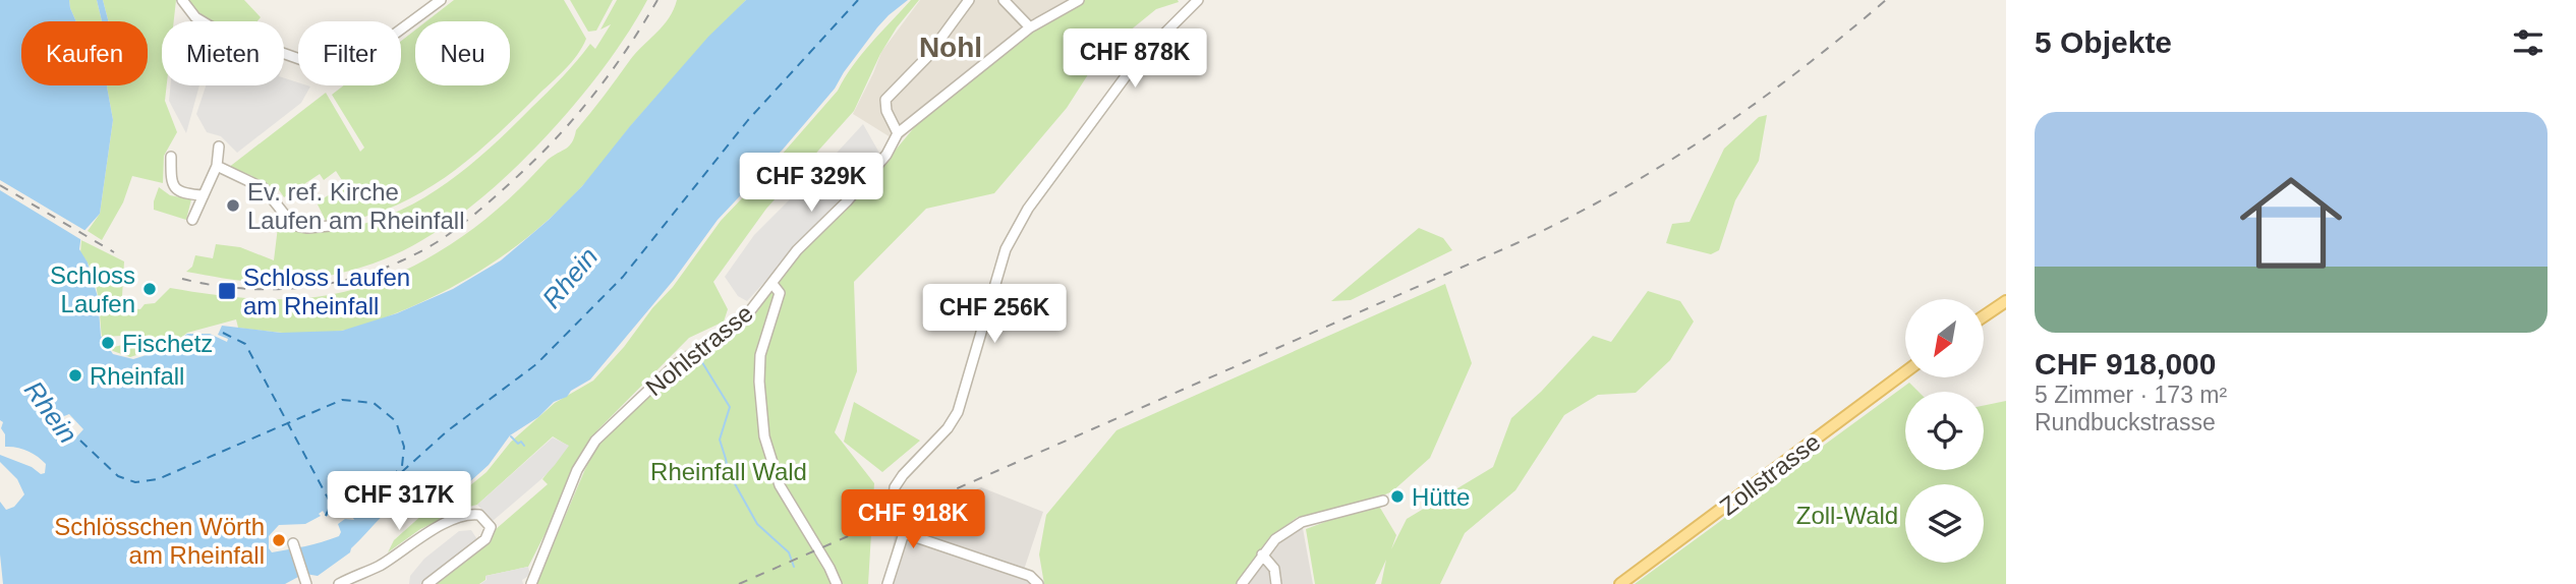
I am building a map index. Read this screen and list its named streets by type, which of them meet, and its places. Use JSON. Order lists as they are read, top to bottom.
{
  "streets": {
    "main road": ["Zollstrasse"],
    "street": ["Nohlstrasse"]
  },
  "districts": ["Nohl"],
  "water": ["Rhein"],
  "parks": ["Rheinfall Wald", "Zoll-Wald"],
  "places": {
    "other": [
      "Ev. ref. Kirche Laufen am Rheinfall",
      "Schloss Laufen",
      "Fischetz",
      "Rheinfall",
      "Hütte",
      "Schlösschen Wörth am Rheinfall"
    ],
    "transit": ["Schloss Laufen am Rheinfall"]
  },
  "north": "bottom left",
  "page": {
    "heading": "5 Objekte",
    "chip": [
      "Kaufen",
      "Mieten",
      "Filter",
      "Neu"
    ],
    "price": [
      "CHF 878K",
      "CHF 329K",
      "CHF 256K",
      "CHF 317K",
      "CHF 918K"
    ],
    "list": [
      {
        "name": "CHF 918,000",
        "note": "5 Zimmer · 173 m² · Rundbuckstrasse"
      }
    ]
  }
}
